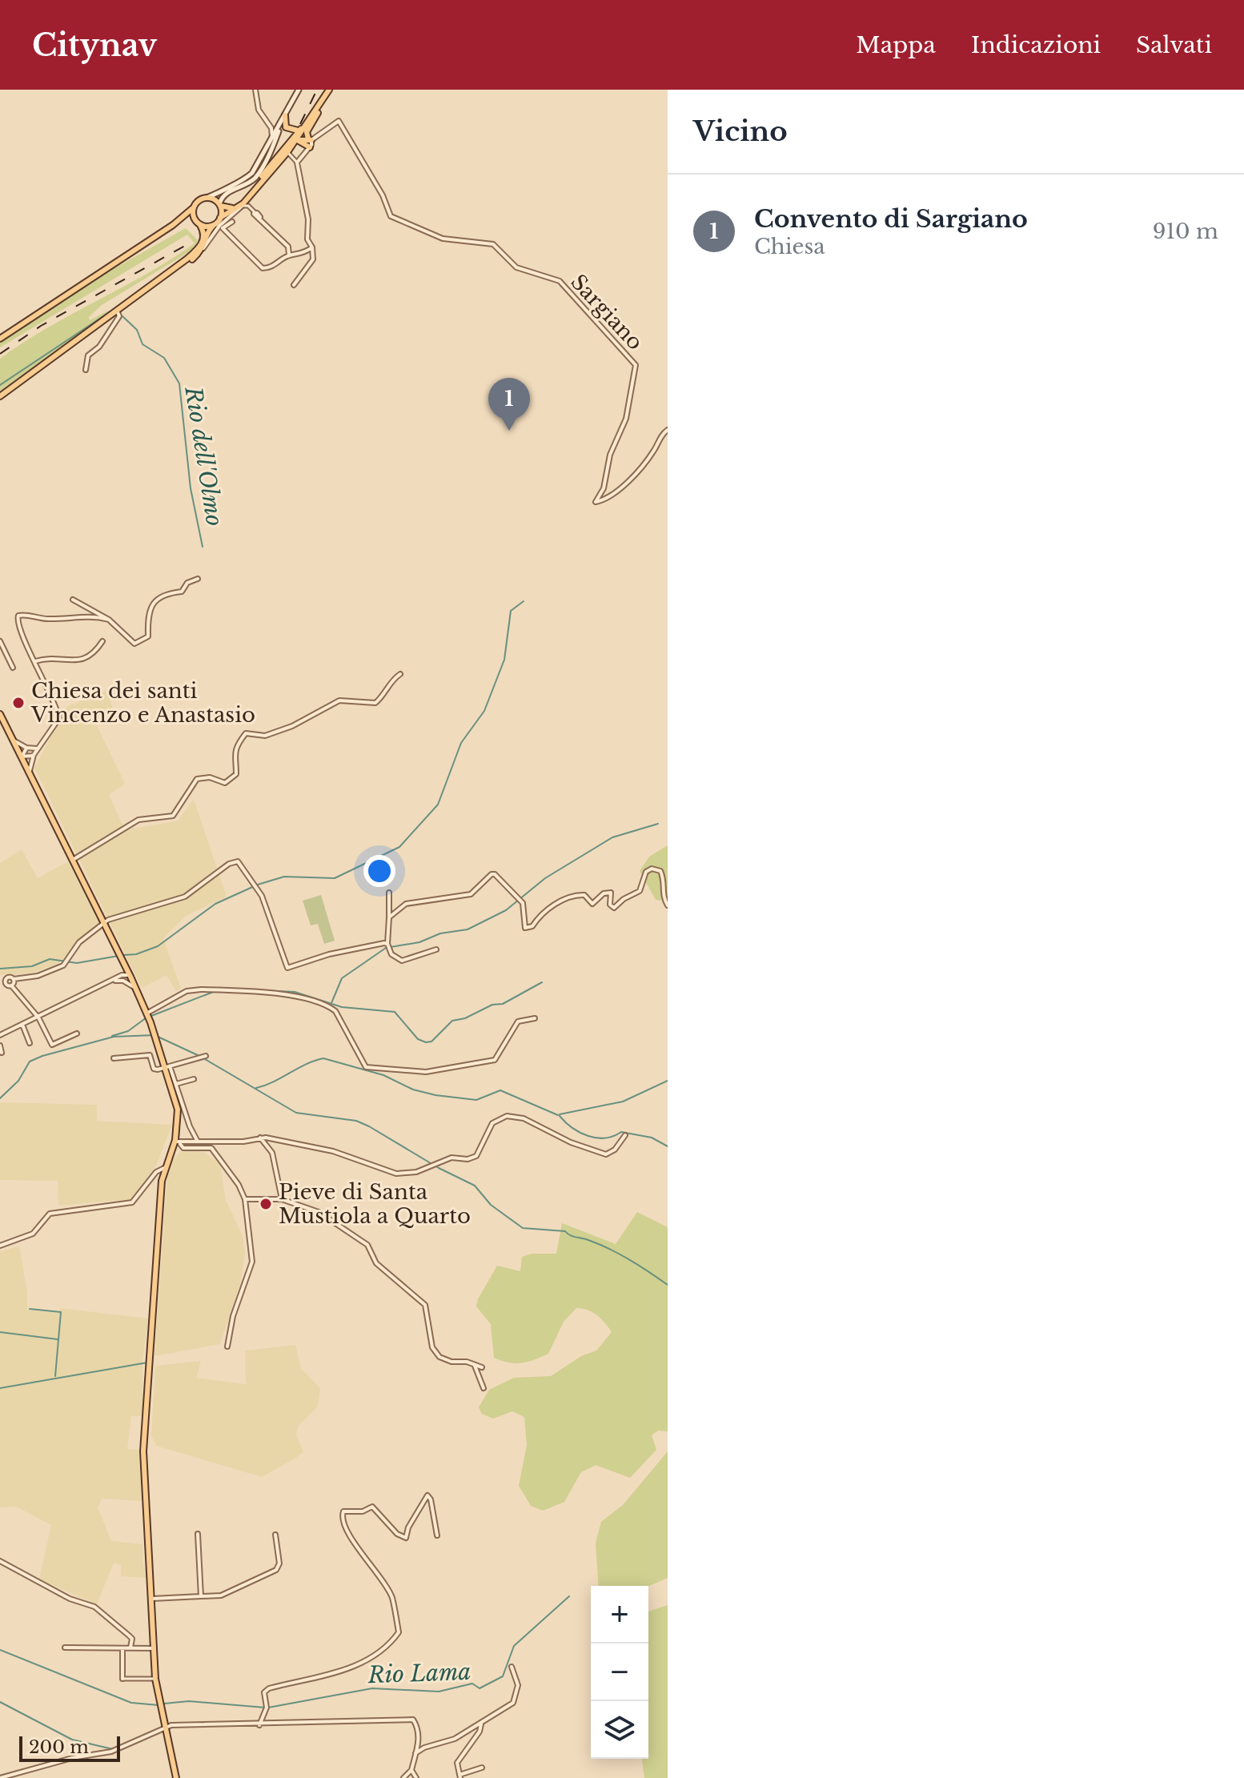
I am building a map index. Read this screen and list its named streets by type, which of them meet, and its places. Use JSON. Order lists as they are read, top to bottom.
{
  "streets": {
    "street": ["Sargiano"]
  },
  "water": ["Rio dell'Olmo", "Rio Lama"],
  "places": ["Chiesa dei santi Vincenzo e Anastasio", "Pieve di Santa Mustiola a Quarto"],
  "scale_bar": "200 m",
  "page": {
    "header": "Citynav",
    "nav": ["Mappa", "Indicazioni", "Salvati"],
    "heading": "Vicino",
    "list": [
      {
        "mark": "1",
        "name": "Convento di Sargiano",
        "note": "Chiesa",
        "value": "910 m"
      }
    ],
    "pins": "1",
    "map_buttons": ["+", "−"],
    "scale": "200 m"
  }
}
